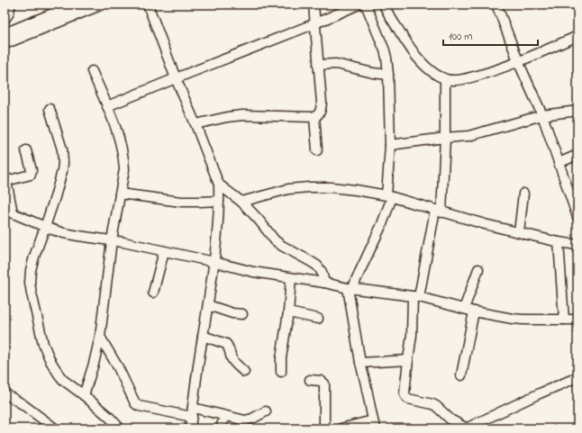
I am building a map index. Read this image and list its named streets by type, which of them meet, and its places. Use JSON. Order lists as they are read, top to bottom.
{
  "scale_bar": "100 m"
}
